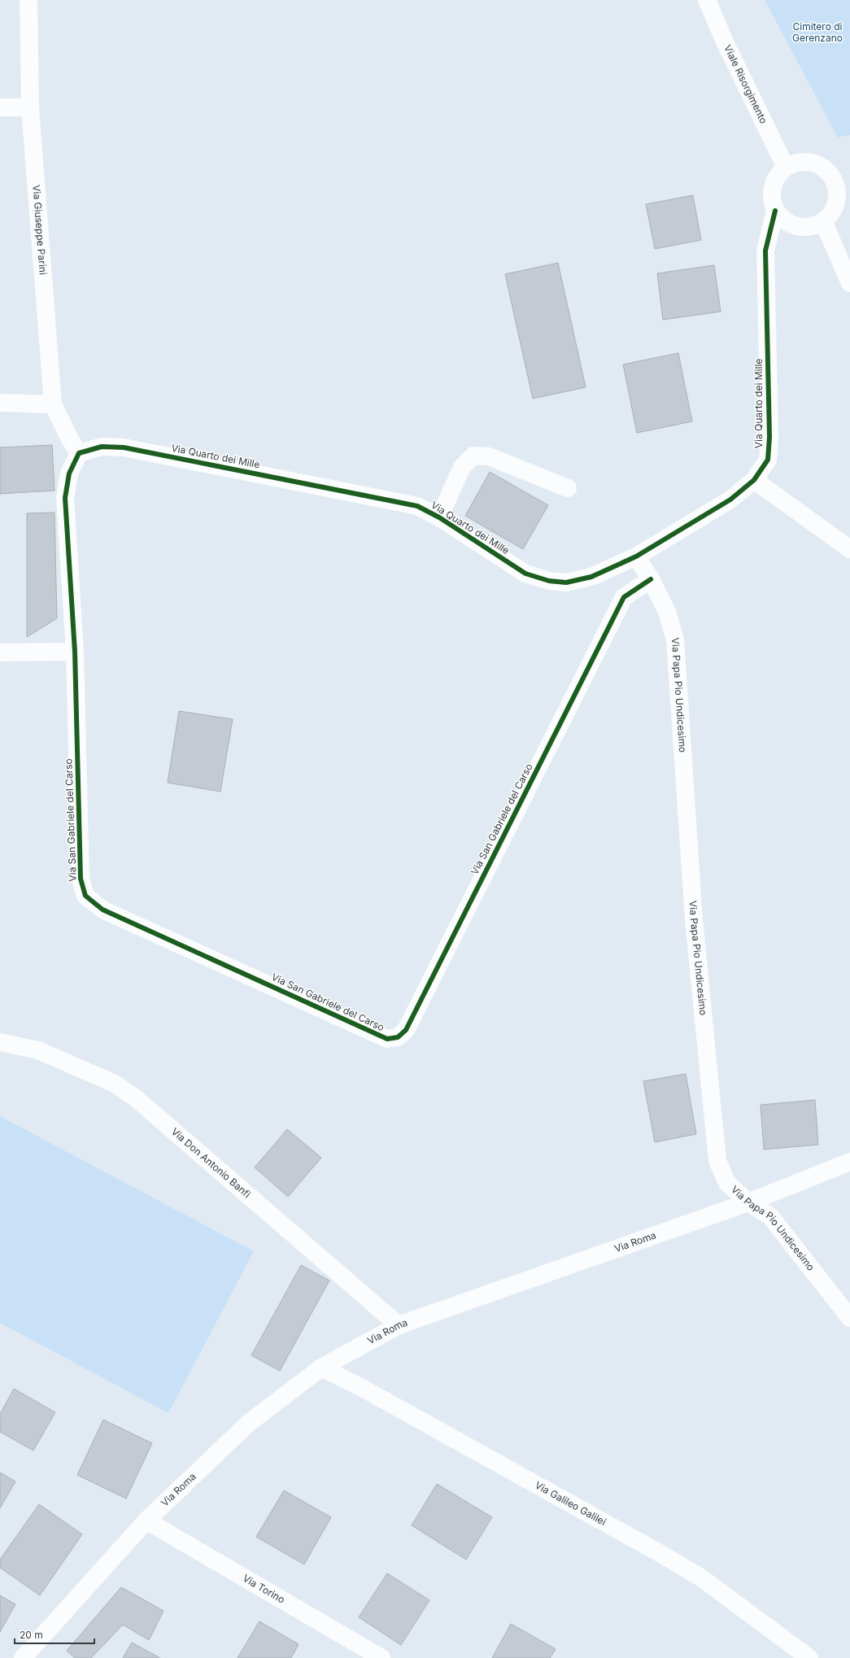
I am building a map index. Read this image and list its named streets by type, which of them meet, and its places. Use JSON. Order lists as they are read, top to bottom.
{
  "streets": {
    "street": [
      "Viale Risorgimento",
      "Via Giuseppe Parini",
      "Via Quarto dei Mille",
      "Via Papa Pio Undicesimo",
      "Via San Gabriele del Carso",
      "Via Don Antonio Banfi",
      "Via Roma",
      "Via Galileo Galilei",
      "Via Torino"
    ]
  },
  "crossings": [
    ["Viale Risorgimento", "Via Quarto dei Mille"],
    ["Via Giuseppe Parini", "Via Quarto dei Mille"],
    ["Via Quarto dei Mille", "Via Papa Pio Undicesimo"],
    ["Via Papa Pio Undicesimo", "Via San Gabriele del Carso"],
    ["Via Papa Pio Undicesimo", "Via Roma"],
    ["Via Don Antonio Banfi", "Via Roma"],
    ["Via Roma", "Via Galileo Galilei"],
    ["Via Roma", "Via Torino"]
  ],
  "parks": ["Cimitero di Gerenzano"],
  "scale_bar": "20 m"
}
